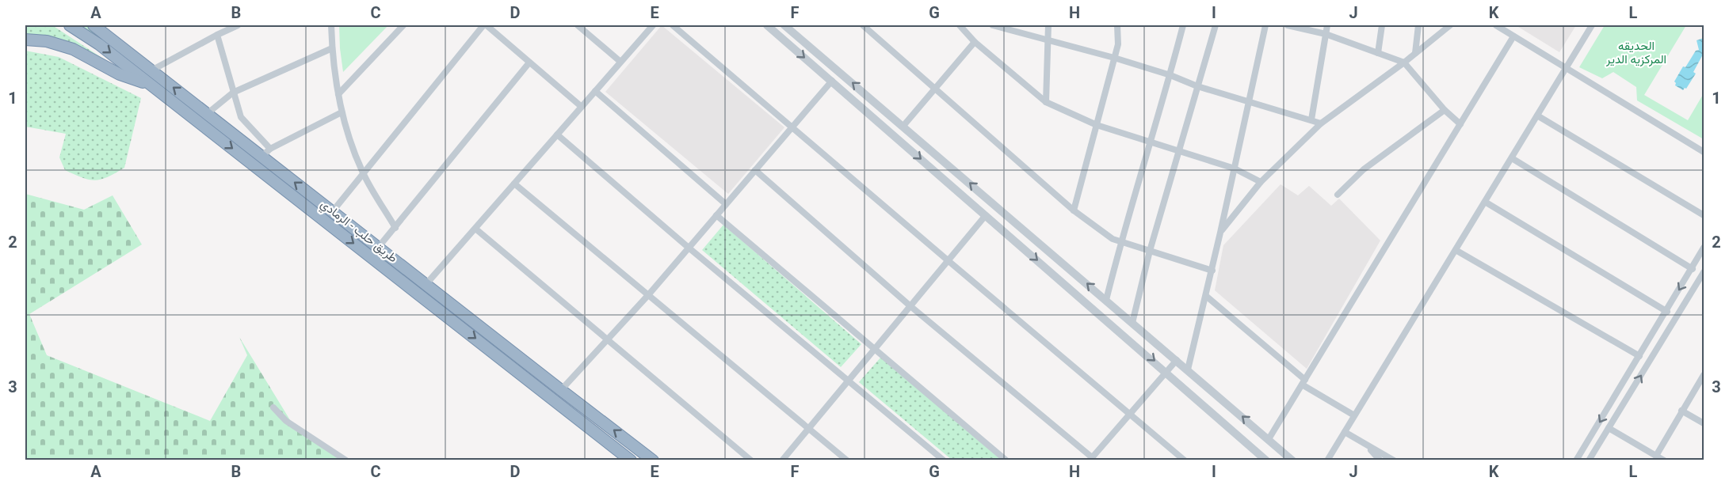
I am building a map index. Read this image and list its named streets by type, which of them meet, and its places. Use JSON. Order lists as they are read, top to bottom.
{
  "streets": {
    "highway": ["طريق حلب - الرمادي"]
  },
  "parks": ["الحديقه المركزيه الدير"],
  "grid": {
    "columns": [
      "A",
      "B",
      "C",
      "D",
      "E",
      "F",
      "G",
      "H",
      "I",
      "J",
      "K",
      "L"
    ],
    "rows": ["1", "2", "3"]
  }
}
